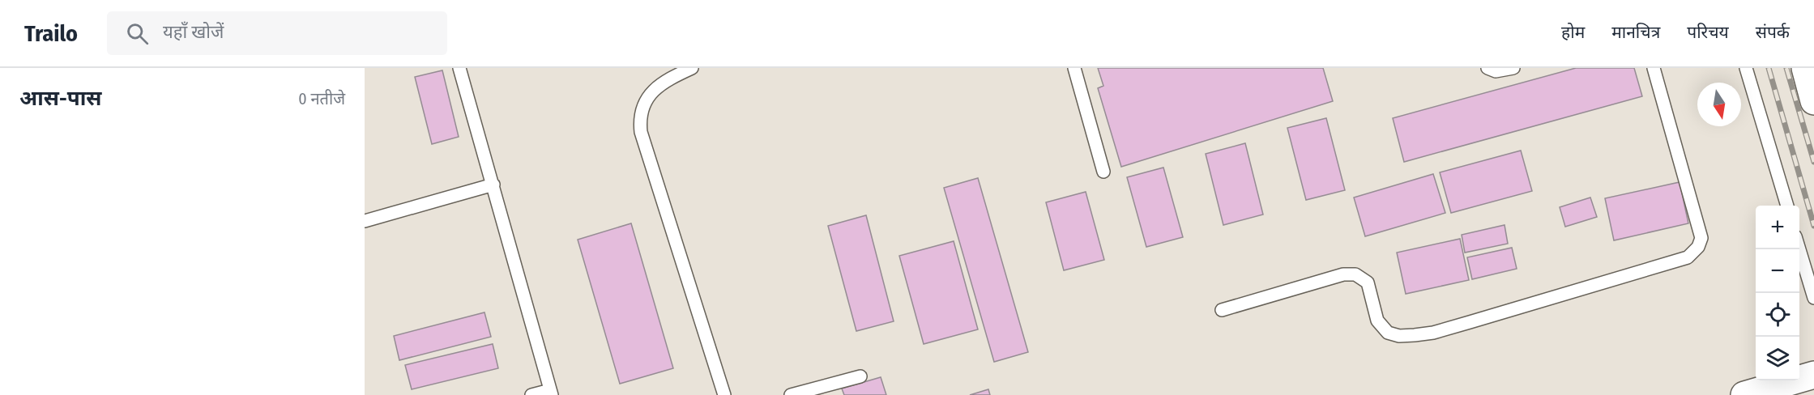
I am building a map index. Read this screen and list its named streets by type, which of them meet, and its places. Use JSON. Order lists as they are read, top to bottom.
{
  "north": "bottom",
  "page": {
    "header": "Trailo",
    "search": "यहाँ खोजें",
    "nav": [
      "होम",
      "मानचित्र",
      "परिचय",
      "संपर्क"
    ],
    "heading": ["आस-पास", "0 नतीजे"],
    "map_buttons": ["+", "−"]
  }
}
